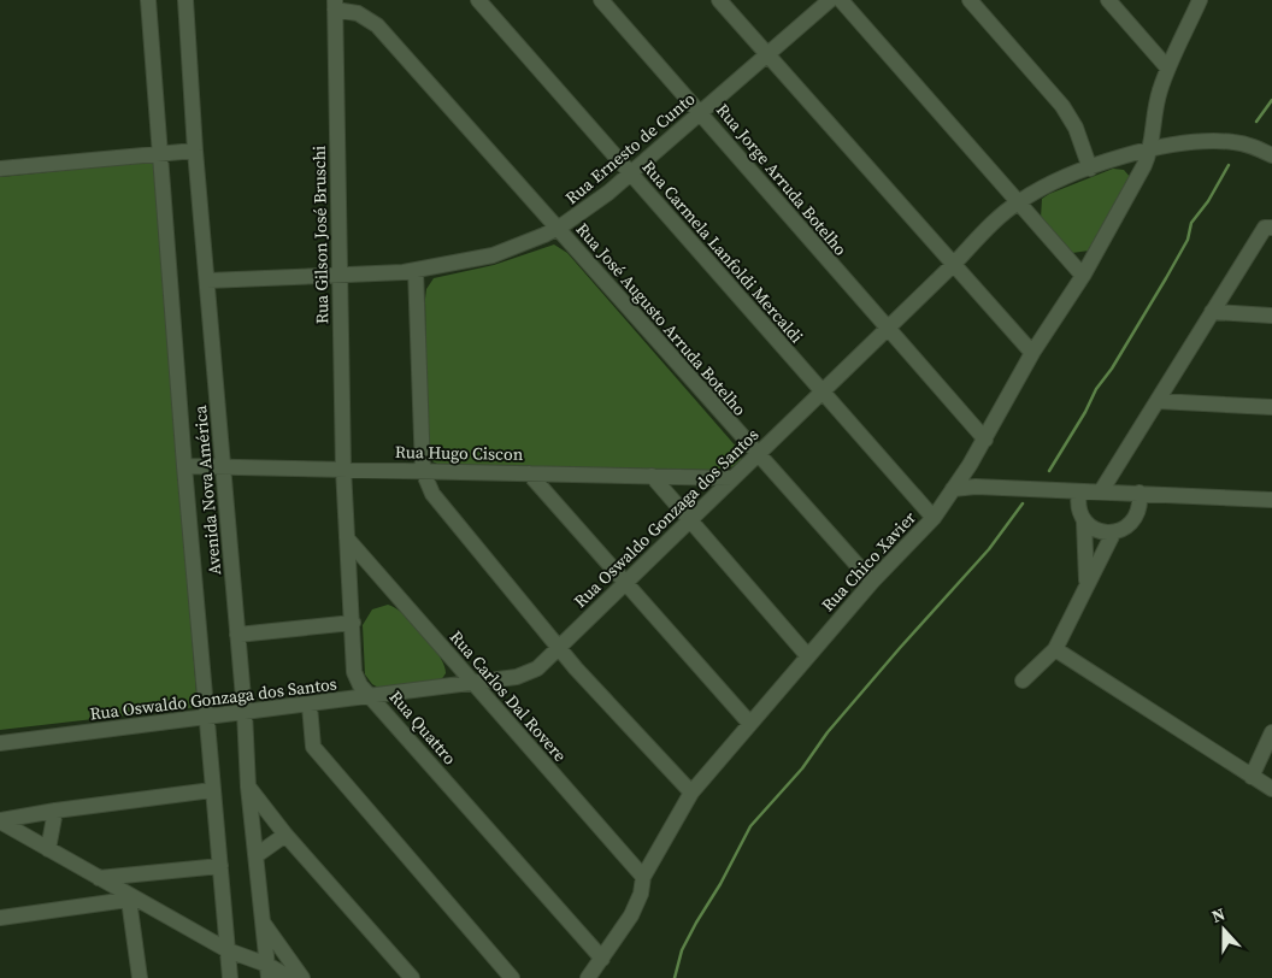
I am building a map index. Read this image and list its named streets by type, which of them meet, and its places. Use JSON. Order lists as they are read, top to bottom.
{
  "streets": {
    "street": [
      "Rua Ernesto de Cunto",
      "Rua Jorge Arruda Botelho",
      "Rua Gilson José Bruschi",
      "Rua Carmela Lanfoldi Mercaldi",
      "Rua José Augusto Arruda Botelho",
      "Rua Hugo Ciscon",
      "Avenida Nova América",
      "Rua Oswaldo Gonzaga dos Santos",
      "Rua Chico Xavier",
      "Rua Carlos Dal Rovere",
      "Rua Quattro"
    ]
  },
  "crossings": [
    ["Rua Ernesto de Cunto", "Rua Jorge Arruda Botelho"],
    ["Rua Ernesto de Cunto", "Rua Gilson José Bruschi"],
    ["Rua Ernesto de Cunto", "Rua Carmela Lanfoldi Mercaldi"],
    ["Rua Ernesto de Cunto", "Rua José Augusto Arruda Botelho"],
    ["Rua Ernesto de Cunto", "Avenida Nova América"],
    ["Rua Jorge Arruda Botelho", "Rua Oswaldo Gonzaga dos Santos"],
    ["Rua Jorge Arruda Botelho", "Rua Chico Xavier"],
    ["Rua Gilson José Bruschi", "Rua José Augusto Arruda Botelho"],
    ["Rua Gilson José Bruschi", "Rua Hugo Ciscon"],
    ["Rua Gilson José Bruschi", "Rua Quattro"],
    ["Rua Carmela Lanfoldi Mercaldi", "Rua Oswaldo Gonzaga dos Santos"],
    ["Rua Carmela Lanfoldi Mercaldi", "Rua Chico Xavier"],
    ["Rua José Augusto Arruda Botelho", "Rua Oswaldo Gonzaga dos Santos"],
    ["Rua José Augusto Arruda Botelho", "Rua Chico Xavier"],
    ["Rua Hugo Ciscon", "Avenida Nova América"],
    ["Rua Hugo Ciscon", "Rua Oswaldo Gonzaga dos Santos"],
    ["Rua Hugo Ciscon", "Rua Quattro"],
    ["Avenida Nova América", "Rua Oswaldo Gonzaga dos Santos"],
    ["Rua Oswaldo Gonzaga dos Santos", "Rua Chico Xavier"],
    ["Rua Oswaldo Gonzaga dos Santos", "Rua Carlos Dal Rovere"],
    ["Rua Oswaldo Gonzaga dos Santos", "Rua Quattro"],
    ["Rua Chico Xavier", "Rua Carlos Dal Rovere"],
    ["Rua Chico Xavier", "Rua Quattro"],
    ["Rua Carlos Dal Rovere", "Rua Quattro"]
  ],
  "north": "top"
}
